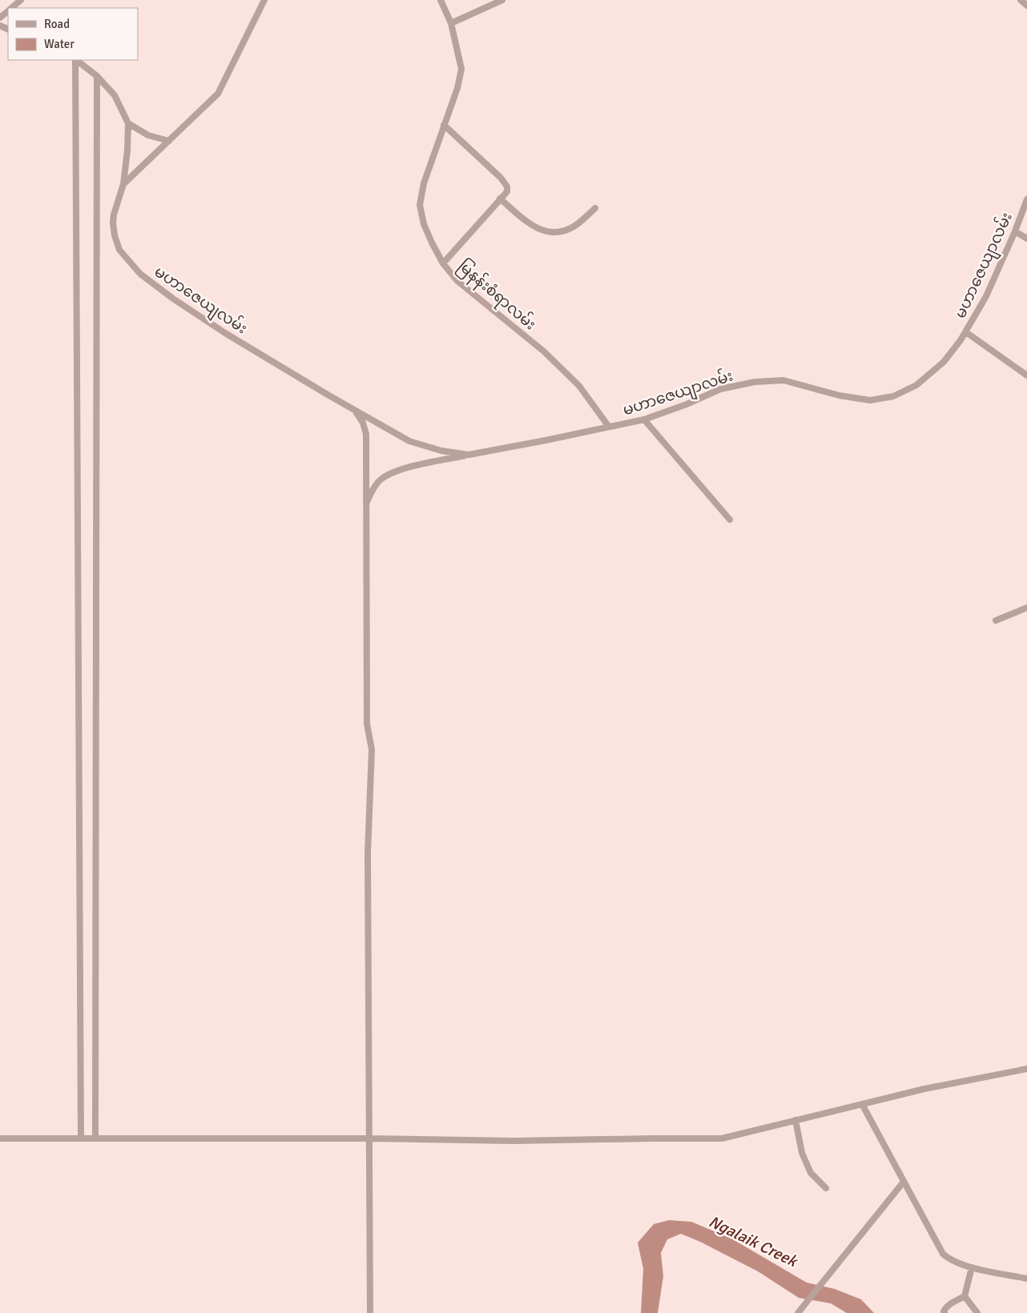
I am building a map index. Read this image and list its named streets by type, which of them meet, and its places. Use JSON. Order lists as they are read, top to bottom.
{
  "streets": {
    "street": ["မဟာဇေယျာလမ်း", "မြနန်းစံရာလမ်း", "မဟာဇေယျလမ်း"]
  },
  "crossings": [
    ["မဟာဇေယျာလမ်း", "မြနန်းစံရာလမ်း"],
    ["မဟာဇေယျာလမ်း", "မဟာဇေယျလမ်း"]
  ],
  "water": ["Ngalaik Creek"],
  "legend": ["Road", "Water"]
}
